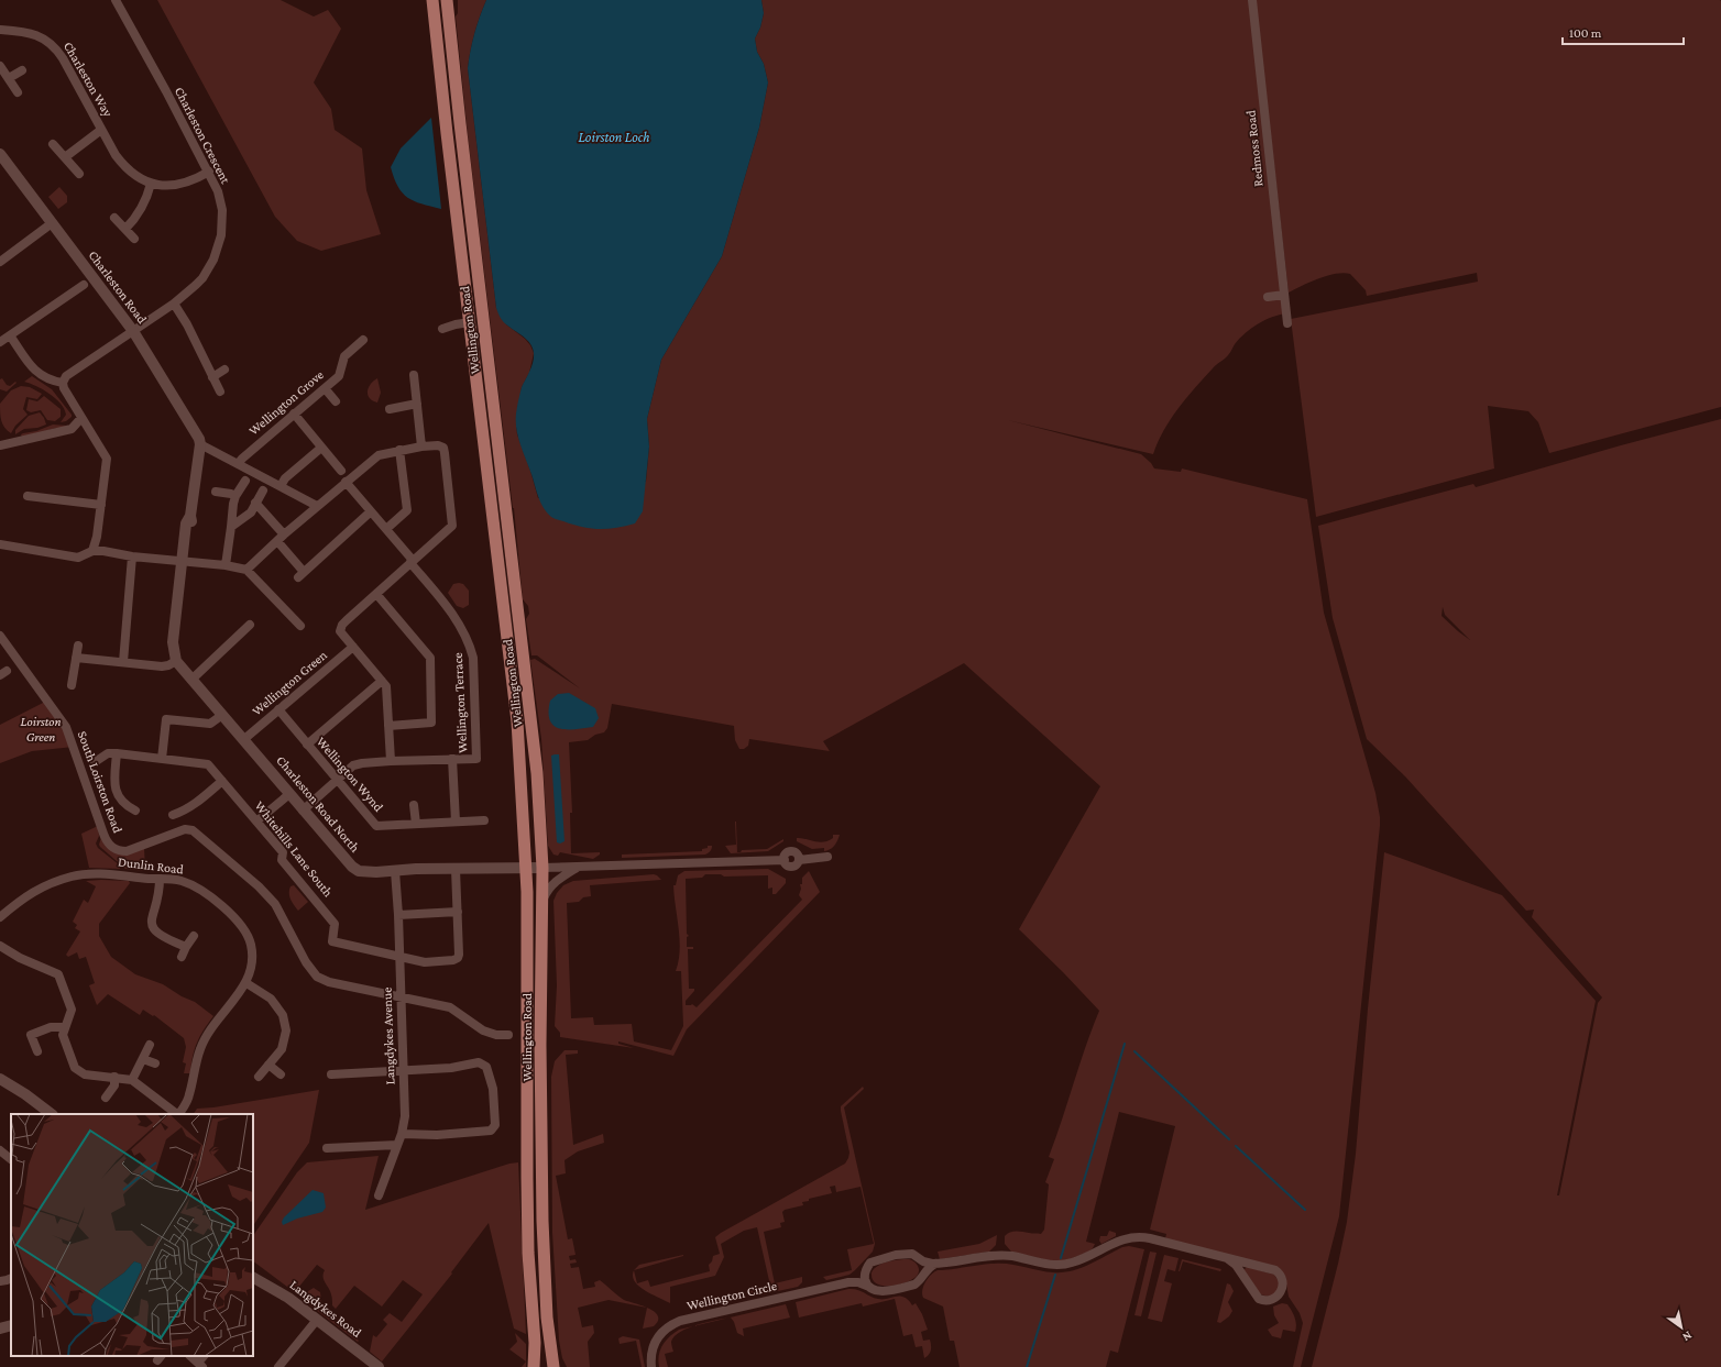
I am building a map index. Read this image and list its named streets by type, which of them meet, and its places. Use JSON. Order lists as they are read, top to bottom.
{
  "streets": {
    "main road": ["Wellington Road"],
    "street": [
      "Charleston Way",
      "Charleston Crescent",
      "Redmoss Road",
      "Charleston Road",
      "Wellington Grove",
      "Wellington Green",
      "Wellington Terrace",
      "Wellington Wynd",
      "South Loirston Road",
      "Charleston Road North",
      "Whitehills Lane South",
      "Dunlin Road",
      "Langdykes Avenue",
      "Wellington Circle",
      "Langdykes Road"
    ]
  },
  "crossings": [
    ["Charleston Way", "Charleston Crescent"],
    ["Charleston Crescent", "Charleston Road"],
    ["Wellington Road", "Charleston Road North"],
    ["Wellington Green", "Wellington Wynd"],
    ["Wellington Green", "Charleston Road North"],
    ["Wellington Terrace", "Wellington Wynd"],
    ["Wellington Terrace", "Charleston Road North"],
    ["South Loirston Road", "Langdykes Avenue"],
    ["Charleston Road North", "Langdykes Avenue"],
    ["Whitehills Lane South", "Langdykes Avenue"]
  ],
  "water": ["Loirston Loch"],
  "parks": ["Loirston Green"],
  "scale_bar": "100 m",
  "north": "bottom right"
}
